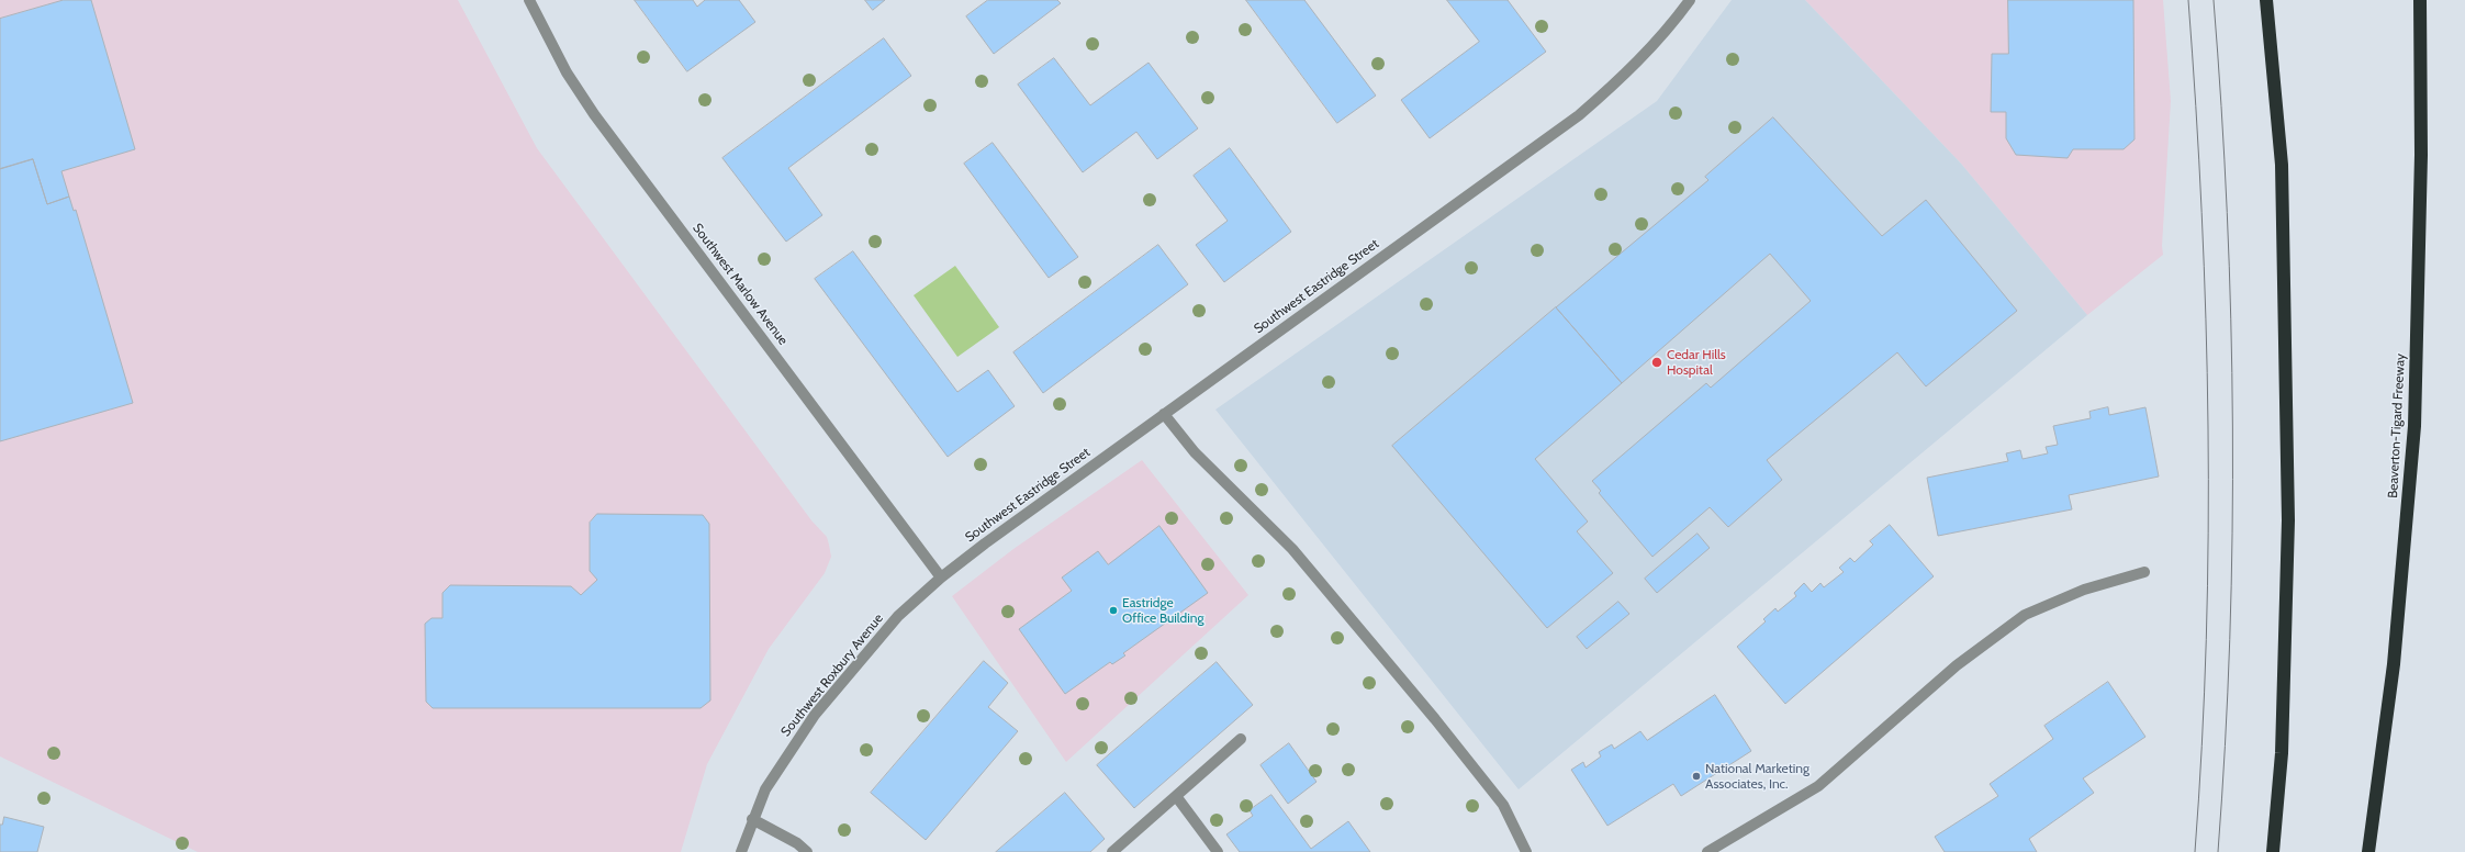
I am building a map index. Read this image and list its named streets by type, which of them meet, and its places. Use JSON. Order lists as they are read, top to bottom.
{
  "streets": {
    "highway": ["Beaverton-Tigard Freeway"],
    "street": ["Southwest Marlow Avenue", "Southwest Eastridge Street", "Southwest Roxbury Avenue"]
  },
  "crossings": [
    ["Southwest Marlow Avenue", "Southwest Eastridge Street"],
    ["Southwest Marlow Avenue", "Southwest Roxbury Avenue"],
    ["Southwest Eastridge Street", "Southwest Roxbury Avenue"]
  ],
  "places": ["Cedar Hills Hospital", "Eastridge Office Building", "National Marketing Associates, Inc."]
}
